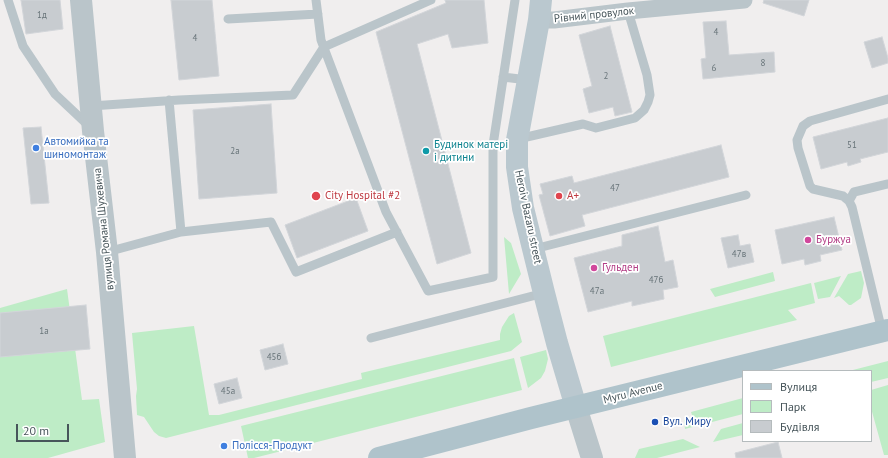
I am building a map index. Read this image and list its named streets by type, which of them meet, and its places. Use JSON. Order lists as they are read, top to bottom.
{
  "streets": {
    "main road": ["Heroiv Bazaru street", "Myru Avenue"],
    "street": ["Рівний провулок", "вулиця Романа Шухевича"]
  },
  "crossings": [
    ["Рівний провулок", "Heroiv Bazaru street"],
    ["Heroiv Bazaru street", "Myru Avenue"]
  ],
  "places": [
    "Автомийка та шиномонтаж",
    "Будинок матері і дитини",
    "City Hospital #2",
    "A+",
    "Буржуа",
    "Гульден",
    "Вул. Миру",
    "Полісся-Продукт"
  ],
  "house_numbers": [
    "1д",
    "4",
    "4",
    "8",
    "6",
    "2",
    "51",
    "2а",
    "47",
    "47в",
    "47б",
    "47а",
    "1а",
    "45б",
    "45а"
  ],
  "legend": ["Вулиця", "Парк", "Будівля"],
  "scale_bar": "20 m"
}
